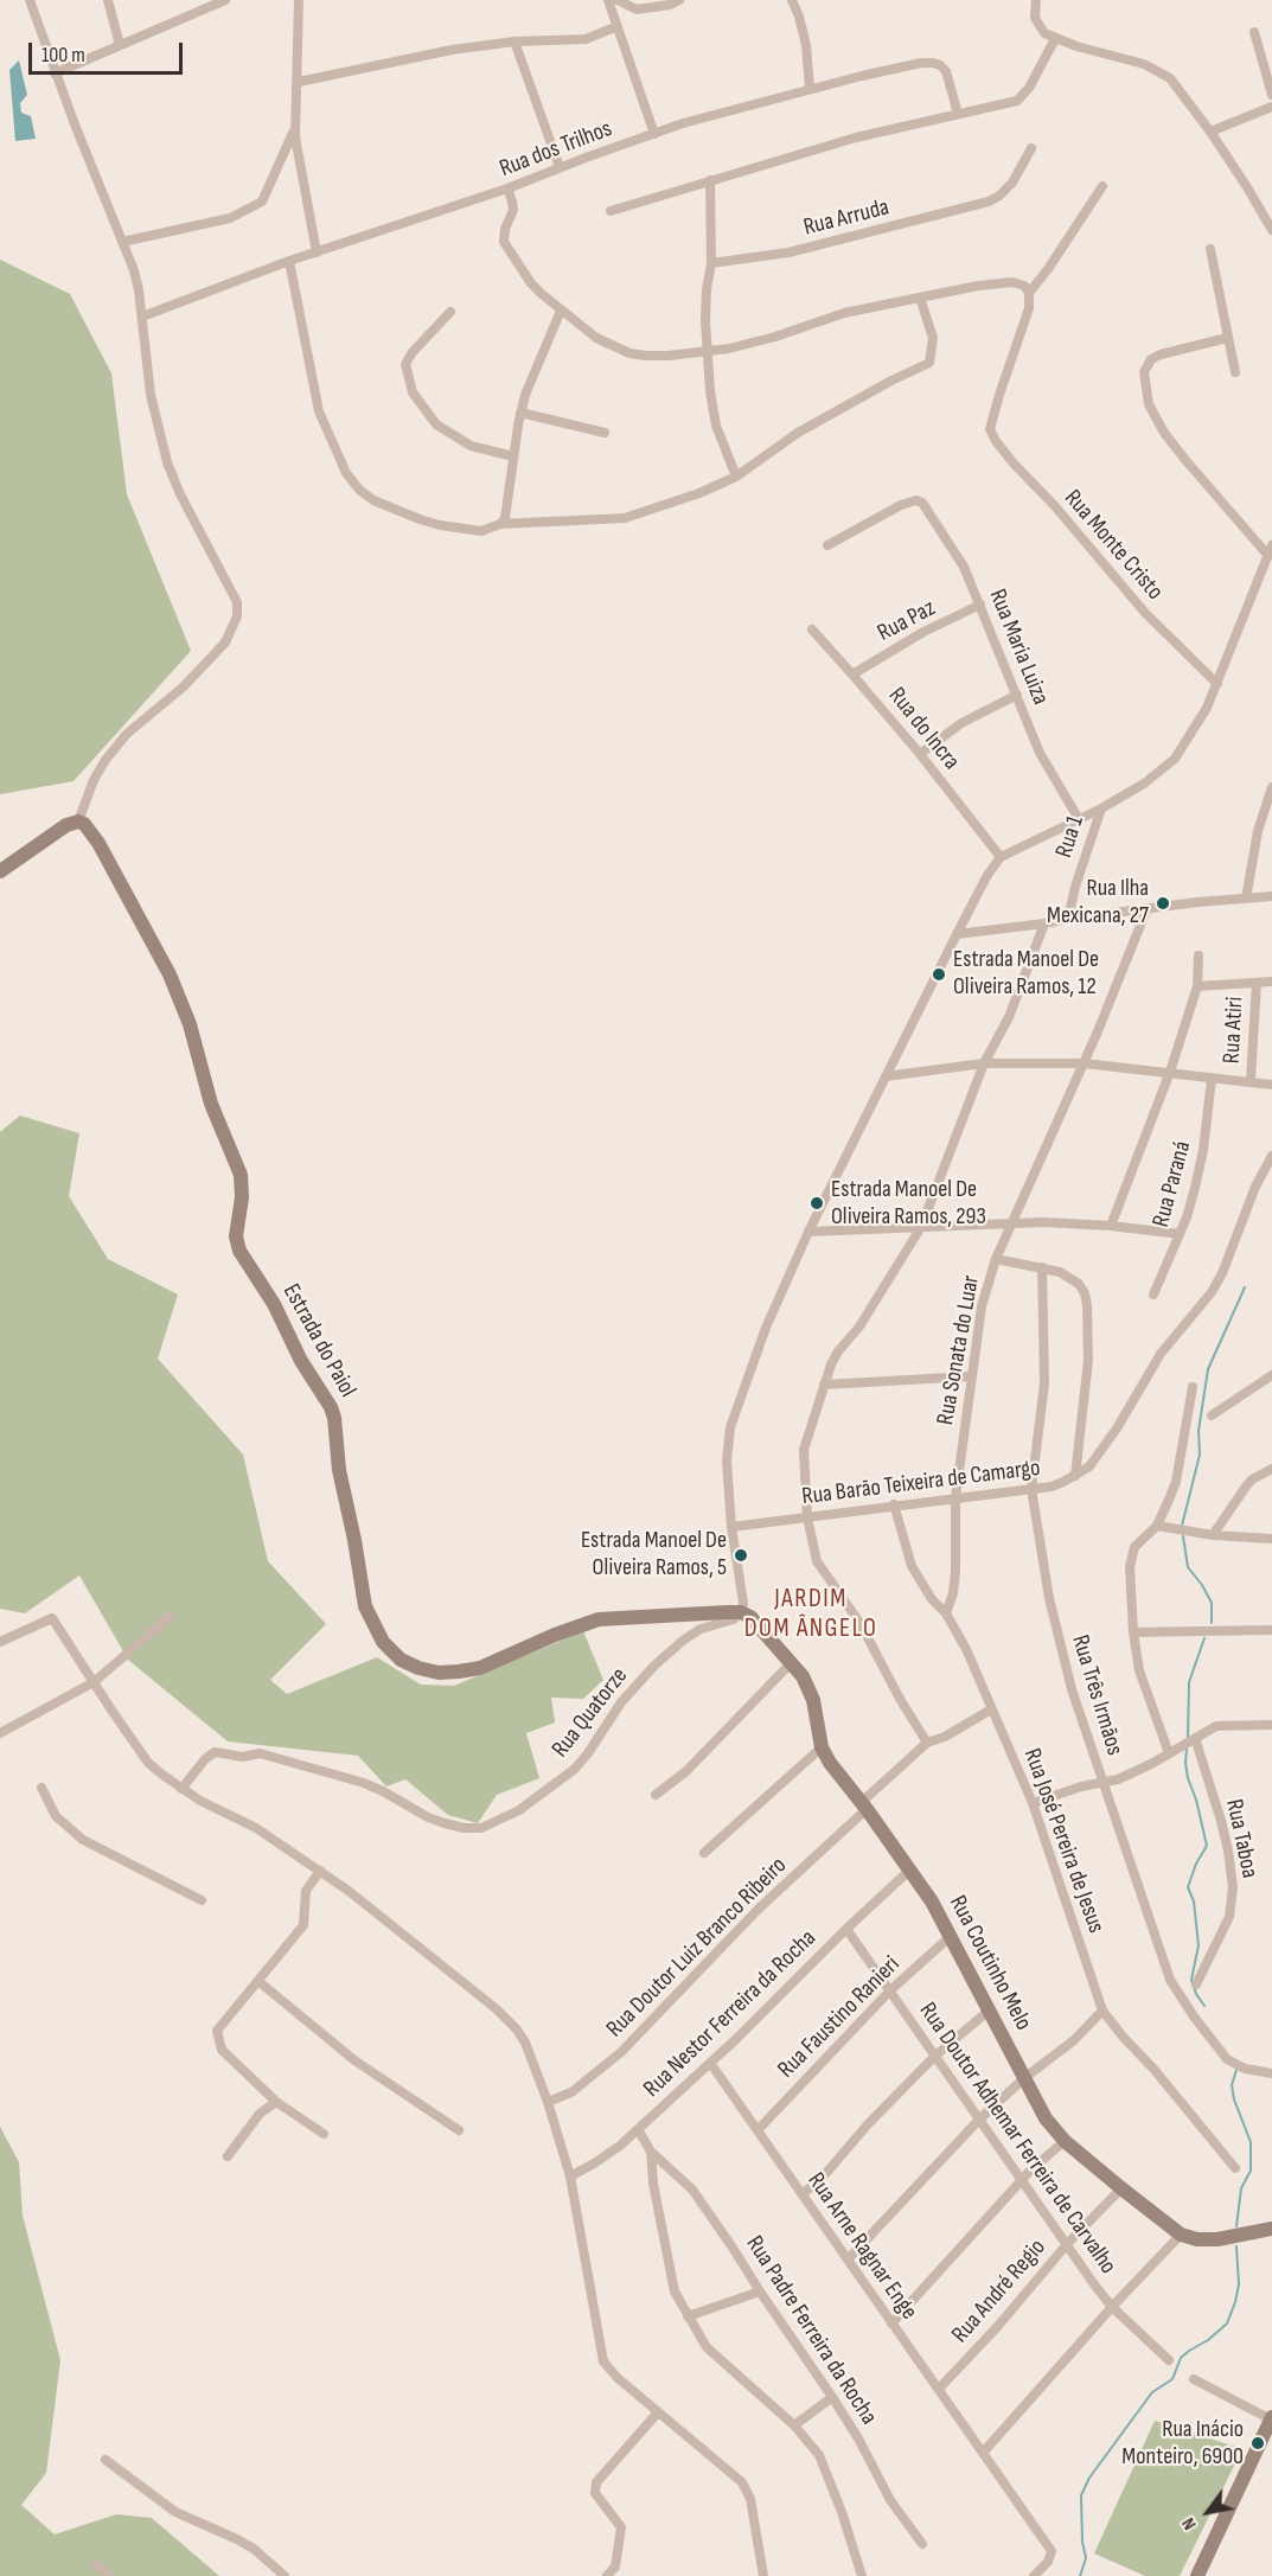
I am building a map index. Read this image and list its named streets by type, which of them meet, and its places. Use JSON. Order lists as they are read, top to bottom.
{
  "streets": {
    "street": [
      "Rua dos Trilhos",
      "Rua Arruda",
      "Rua Monte Cristo",
      "Rua Paz",
      "Rua Maria Luiza",
      "Rua do Incra",
      "Rua 1",
      "Rua Atiri",
      "Rua Paraná",
      "Estrada do Paiol",
      "Rua Sonata do Luar",
      "Rua Barão Teixeira de Camargo",
      "Rua Três Irmãos",
      "Rua Quatorze",
      "Rua Taboa",
      "Rua José Pereira de Jesus",
      "Rua Doutor Luiz Branco Ribeiro",
      "Rua Coutinho Melo",
      "Rua Nestor Ferreira da Rocha",
      "Rua Faustino Ranieri",
      "Rua Doutor Adhemar Ferreira de Carvalho",
      "Rua Arne Ragnar Enge",
      "Rua André Regio",
      "Rua Padre Ferreira da Rocha"
    ]
  },
  "crossings": [
    ["Rua Paz", "Rua Maria Luiza"],
    ["Rua Paz", "Rua do Incra"],
    ["Estrada do Paiol", "Rua Quatorze"],
    ["Estrada do Paiol", "Rua Coutinho Melo"],
    ["Rua Sonata do Luar", "Rua Barão Teixeira de Camargo"],
    ["Rua Sonata do Luar", "Rua José Pereira de Jesus"],
    ["Rua Barão Teixeira de Camargo", "Rua Três Irmãos"],
    ["Rua Barão Teixeira de Camargo", "Rua José Pereira de Jesus"],
    ["Rua Quatorze", "Rua Coutinho Melo"],
    ["Rua José Pereira de Jesus", "Rua Doutor Luiz Branco Ribeiro"],
    ["Rua Doutor Luiz Branco Ribeiro", "Rua Coutinho Melo"],
    ["Rua Coutinho Melo", "Rua Nestor Ferreira da Rocha"],
    ["Rua Coutinho Melo", "Rua Faustino Ranieri"],
    ["Rua Coutinho Melo", "Rua André Regio"],
    ["Rua Nestor Ferreira da Rocha", "Rua Doutor Adhemar Ferreira de Carvalho"],
    ["Rua Nestor Ferreira da Rocha", "Rua Arne Ragnar Enge"],
    ["Rua Nestor Ferreira da Rocha", "Rua Padre Ferreira da Rocha"],
    ["Rua Faustino Ranieri", "Rua Doutor Adhemar Ferreira de Carvalho"],
    ["Rua Faustino Ranieri", "Rua Arne Ragnar Enge"],
    ["Rua Doutor Adhemar Ferreira de Carvalho", "Rua André Regio"],
    ["Rua Arne Ragnar Enge", "Rua André Regio"]
  ],
  "districts": ["JARDIM DOM ÂNGELO"],
  "places": [
    "Rua Ilha Mexicana, 27",
    "Estrada Manoel De Oliveira Ramos, 12",
    "Estrada Manoel De Oliveira Ramos, 293",
    "Estrada Manoel De Oliveira Ramos, 5",
    "Rua Inácio Monteiro, 6900"
  ],
  "scale_bar": "100 m",
  "north": "bottom left"
}
